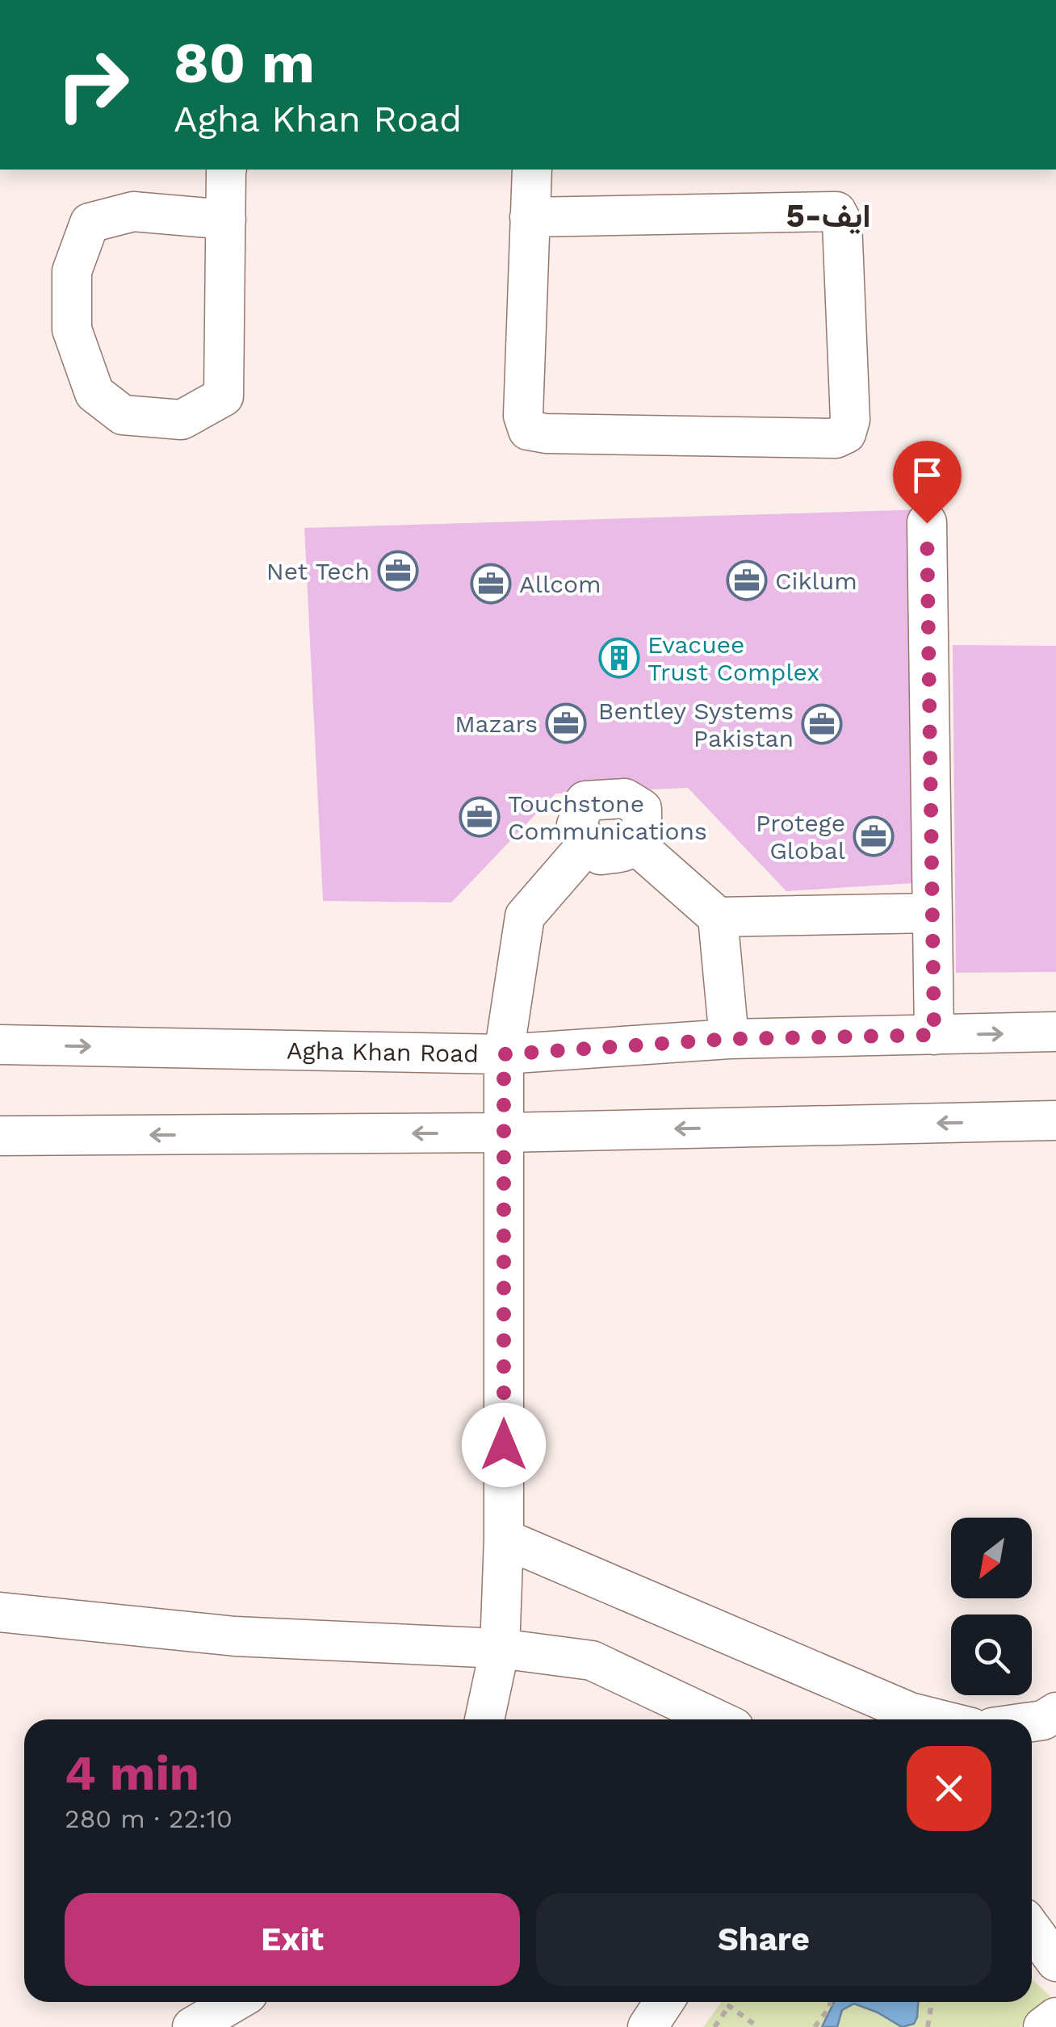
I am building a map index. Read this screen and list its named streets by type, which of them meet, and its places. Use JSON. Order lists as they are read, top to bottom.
{
  "streets": {
    "street": ["Agha Khan Road"]
  },
  "districts": ["ایف-5"],
  "places": {
    "office": [
      "Net Tech",
      "Ciklum",
      "Allcom",
      "Mazars",
      "Bentley Systems Pakistan",
      "Touchstone Communications",
      "Protege Global"
    ],
    "building": ["Evacuee Trust Complex"]
  },
  "north": "bottom left",
  "page": {
    "turn": ["80 m", "Agha Khan Road"],
    "heading": ["4 min", "280 m · 22:10"],
    "buttons": ["Exit", "Share"]
  }
}
